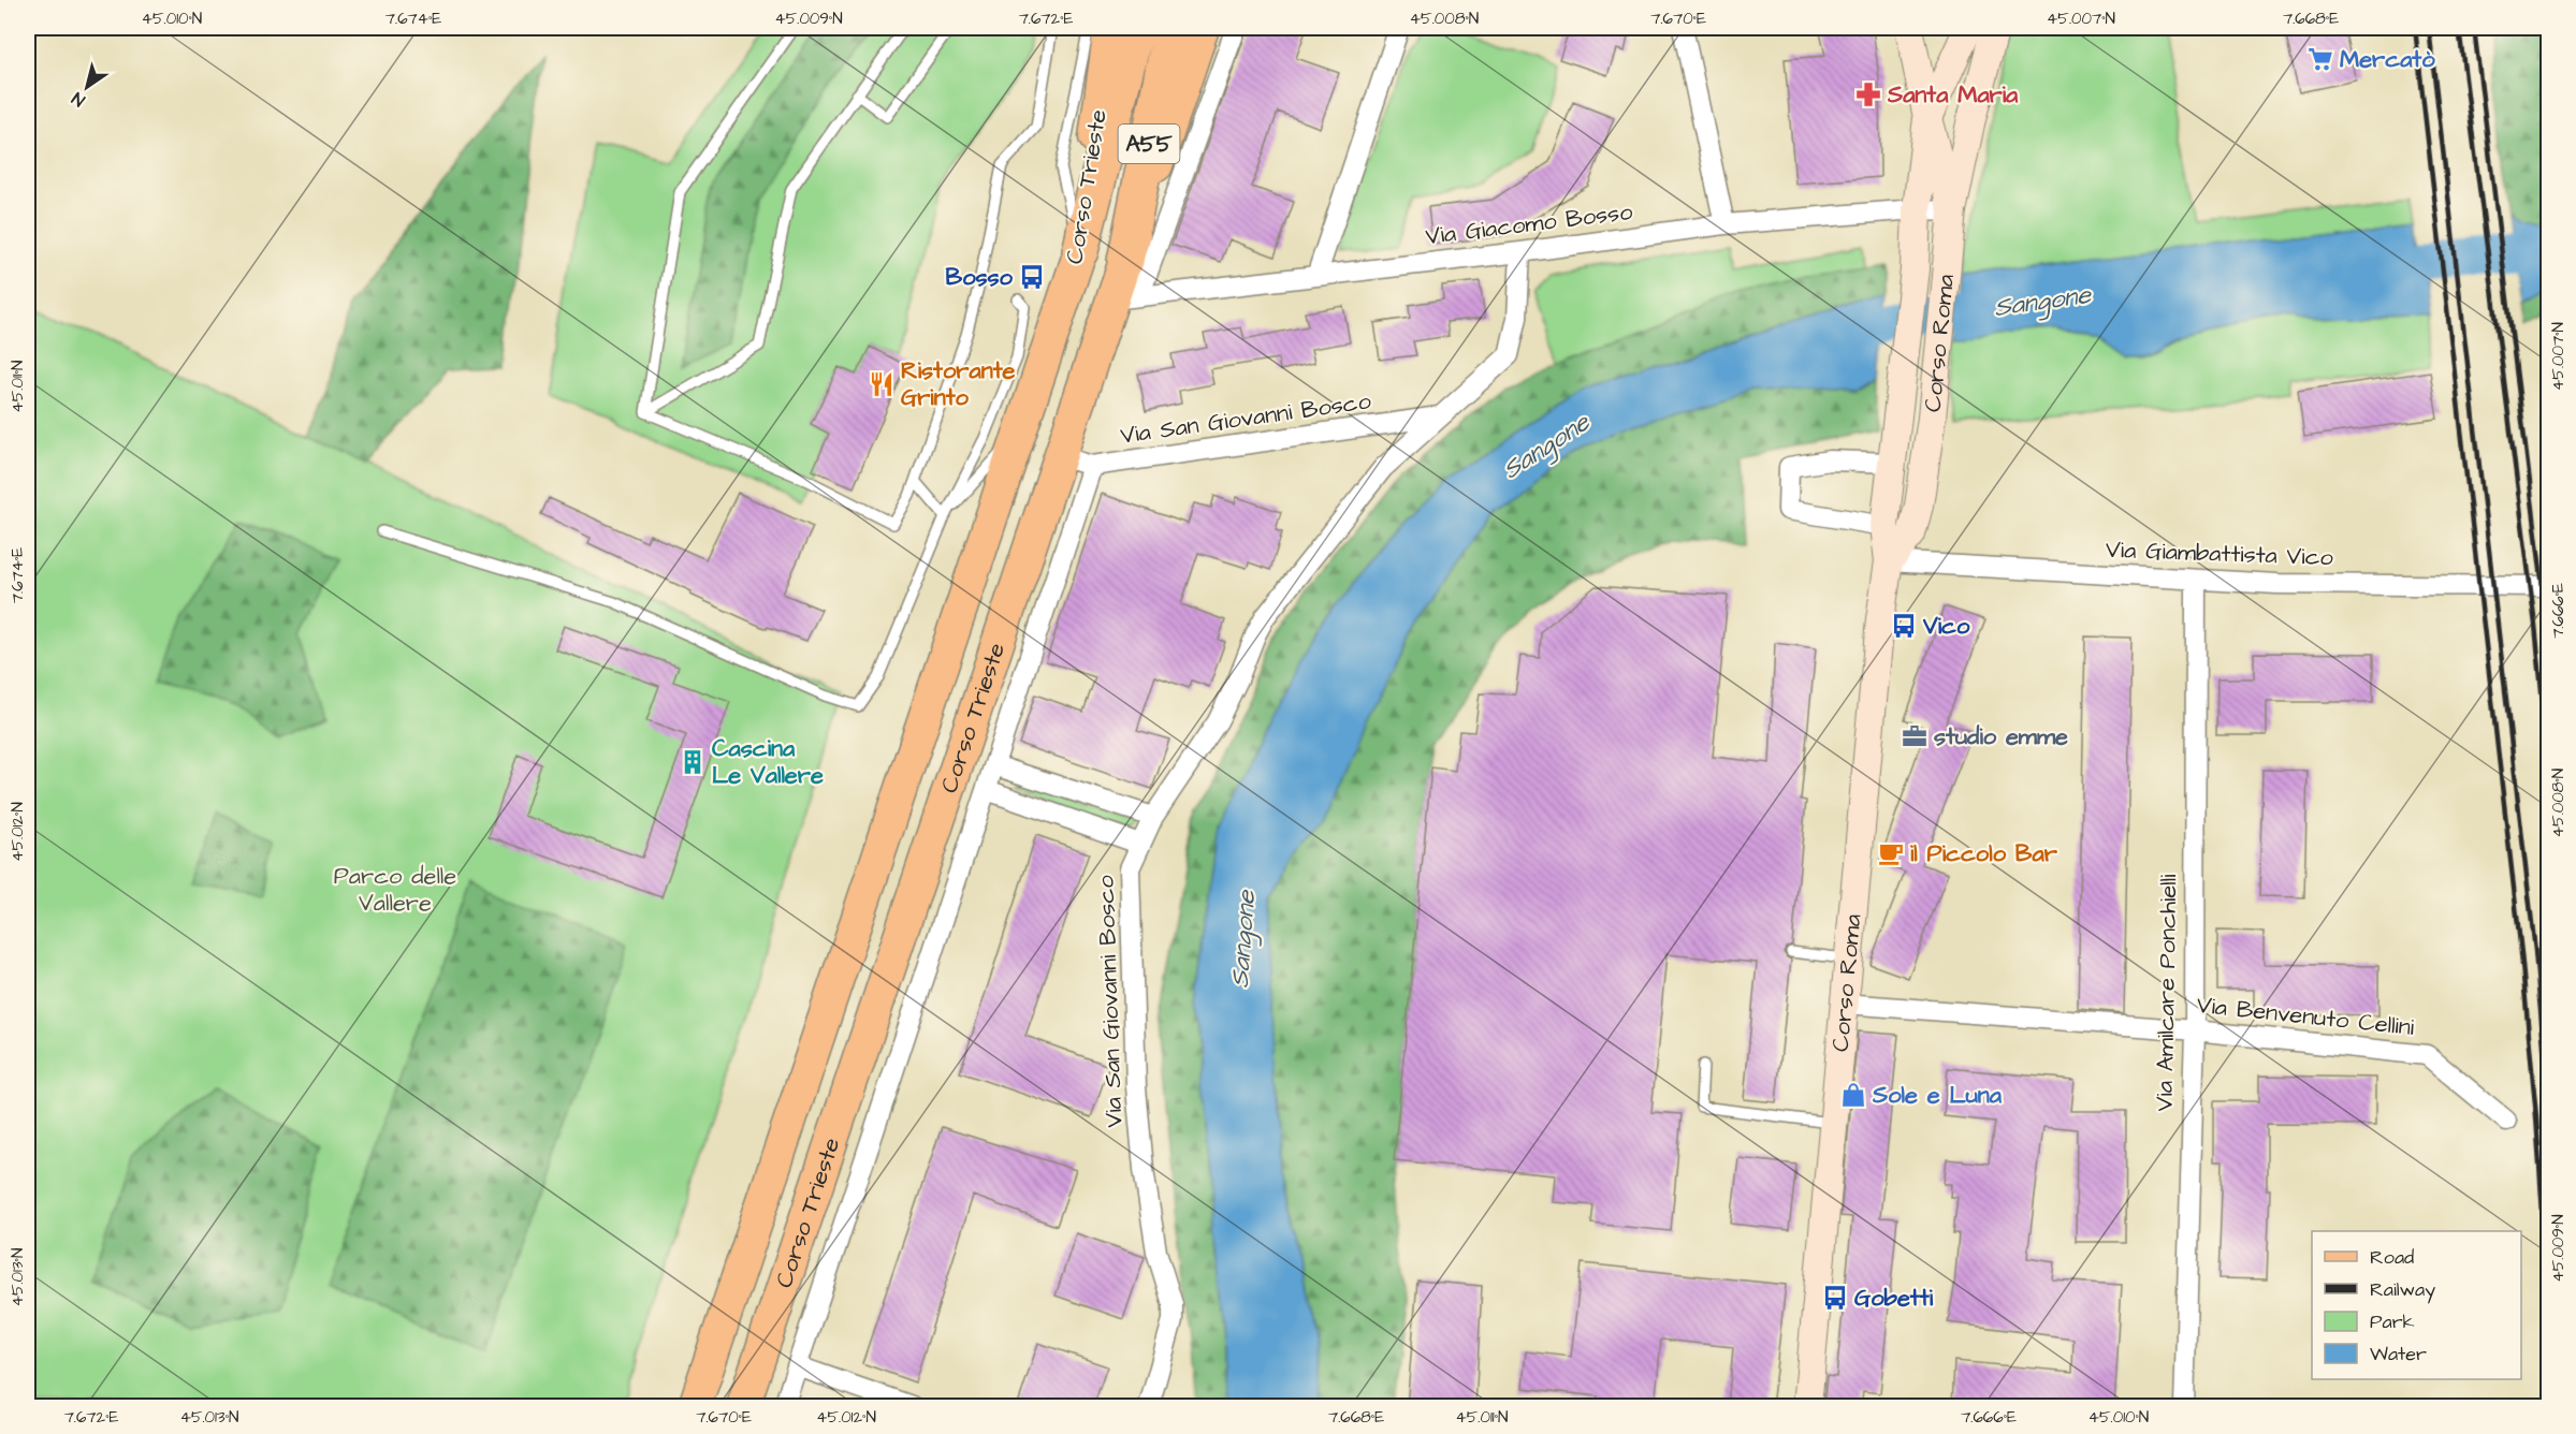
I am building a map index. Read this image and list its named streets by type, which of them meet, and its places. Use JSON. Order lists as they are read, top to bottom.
{
  "streets": {
    "highway": ["A55"],
    "main road": ["Corso Trieste"],
    "street": [
      "Via Giacomo Bosso",
      "Corso Roma",
      "Via San Giovanni Bosco",
      "Via Giambattista Vico",
      "Via Amilcare Ponchielli",
      "Via Benvenuto Cellini"
    ]
  },
  "crossings": [
    ["A55", "Corso Trieste"],
    ["Corso Trieste", "Via Giacomo Bosso"],
    ["Corso Trieste", "Via San Giovanni Bosco"],
    ["Via Giacomo Bosso", "Corso Roma"],
    ["Via Giacomo Bosso", "Via San Giovanni Bosco"],
    ["Corso Roma", "Via Giambattista Vico"],
    ["Corso Roma", "Via Benvenuto Cellini"],
    ["Via Giambattista Vico", "Via Amilcare Ponchielli"],
    ["Via Amilcare Ponchielli", "Via Benvenuto Cellini"]
  ],
  "water": ["Sangone"],
  "parks": ["Parco delle Vallere"],
  "places": {
    "supermarket": ["Mercatò"],
    "pharmacy": ["Santa Maria"],
    "bus stop": ["Bosso", "Vico", "Gobetti"],
    "restaurant": ["Ristorante Grinto"],
    "office": ["studio emme"],
    "building": ["Cascina Le Vallere"],
    "cafe": ["il Piccolo Bar"],
    "shop": ["Sole e Luna"]
  },
  "legend": [
    "Road",
    "Railway",
    "Park",
    "Water"
  ],
  "north": "bottom left",
  "coordinates": [
    "45.010°N",
    "7.674°E",
    "45.009°N",
    "7.672°E",
    "45.008°N",
    "7.670°E",
    "45.007°N",
    "7.668°E",
    "45.011°N",
    "7.666°E",
    "45.012°N",
    "45.013°N"
  ]
}
